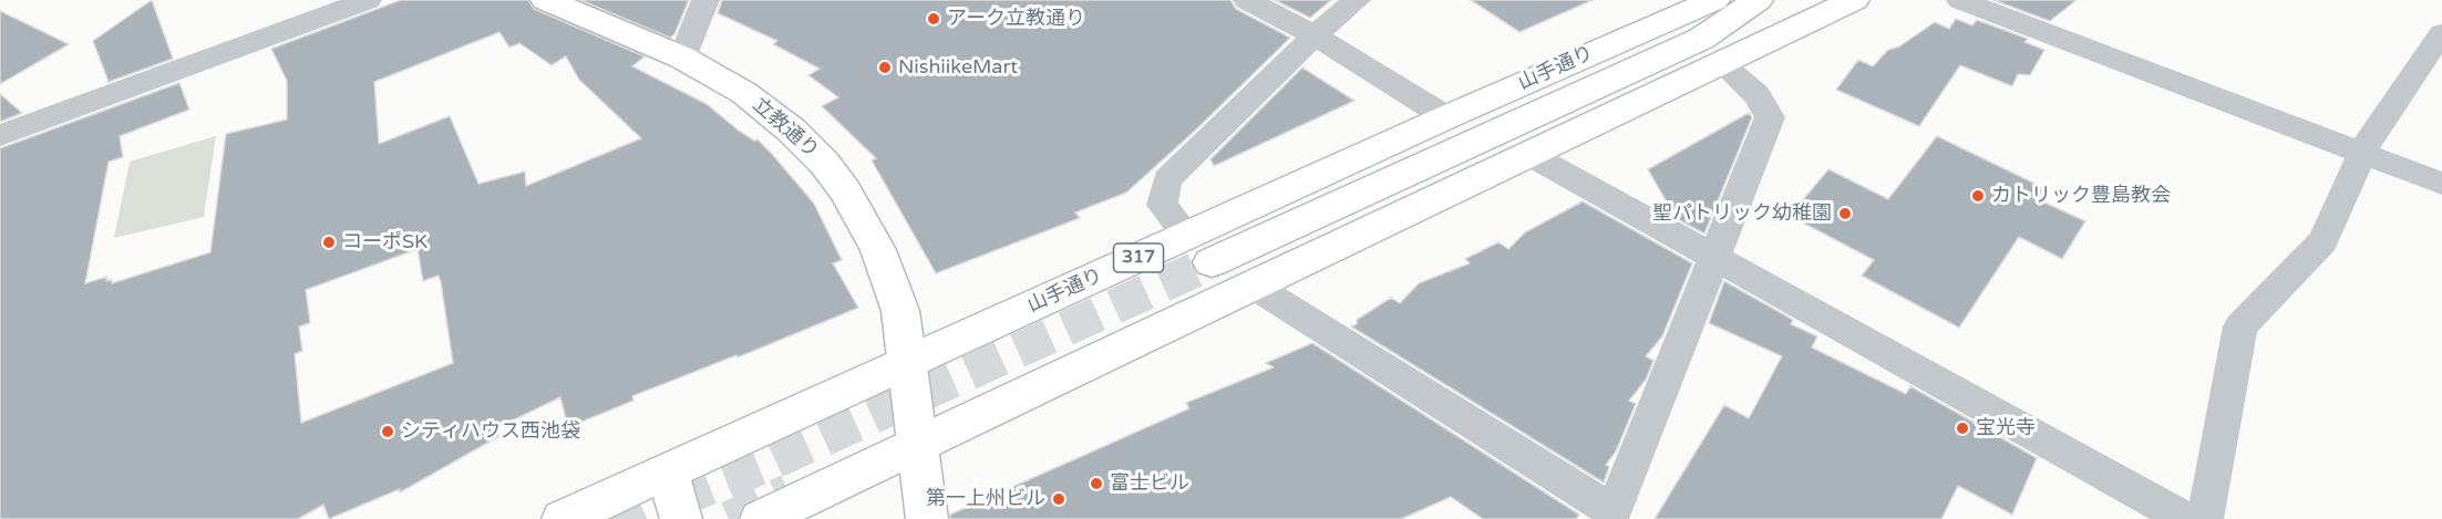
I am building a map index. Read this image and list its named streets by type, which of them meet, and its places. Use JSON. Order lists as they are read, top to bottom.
{
  "streets": {
    "main road": ["山手通り", "立教通り", "317"]
  },
  "crossings": [
    ["山手通り", "立教通り"]
  ],
  "places": [
    "アーク立教通り",
    "NishiikeMart",
    "カトリック豊島教会",
    "聖パトリック幼稚園",
    "コーポSK",
    "宝光寺",
    "シティハウス西池袋",
    "富士ビル",
    "第一上州ビル"
  ]
}
